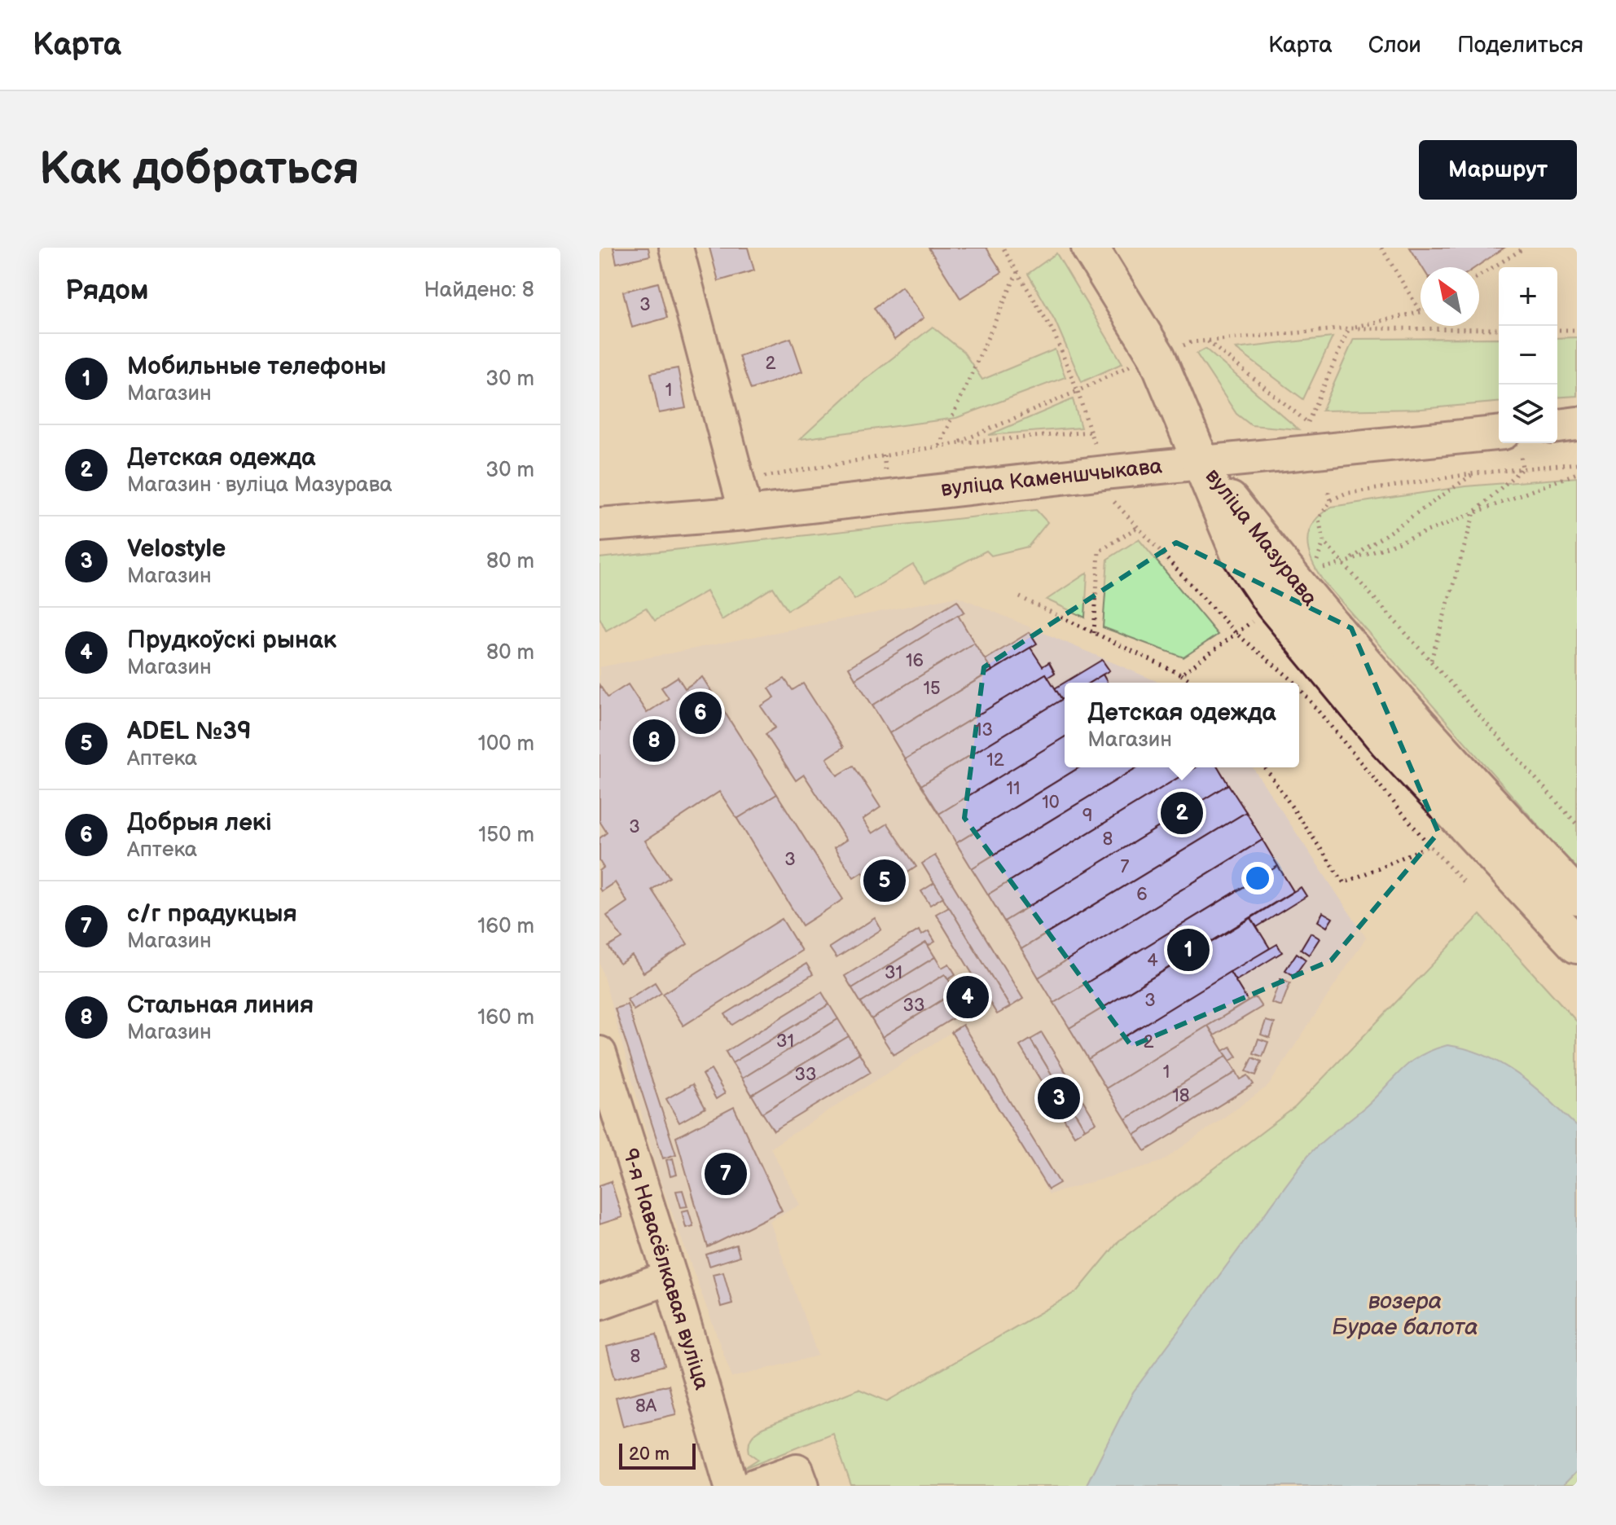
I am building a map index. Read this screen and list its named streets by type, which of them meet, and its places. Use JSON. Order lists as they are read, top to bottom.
{
  "streets": {
    "main road": ["вуліца Мазурава"],
    "street": ["вуліца Каменшчыкава", "9-я Навасёлкавая вуліца"]
  },
  "crossings": [
    ["вуліца Каменшчыкава", "вуліца Мазурава"]
  ],
  "water": ["возера Бурае балота"],
  "house_numbers": [
    "3",
    "2",
    "1",
    "16",
    "15",
    "13",
    "12",
    "11",
    "10",
    "9",
    "3",
    "8",
    "3",
    "7",
    "6",
    "4",
    "31",
    "3",
    "33",
    "31",
    "2",
    "1",
    "33",
    "18",
    "8",
    "8А"
  ],
  "scale_bar": "20 m",
  "north": "top left",
  "page": {
    "header": "Карта",
    "nav": ["Карта", "Слои", "Поделиться"],
    "buttons": "Маршрут",
    "title": "Как добраться",
    "heading": ["Рядом", "Найдено: 8"],
    "map_buttons": ["+", "−"],
    "list": [
      {
        "mark": "1",
        "name": "Мобильные телефоны",
        "note": "Магазин",
        "value": "30 m"
      },
      {
        "mark": "2",
        "name": "Детская одежда",
        "note": "Магазин · вуліца Мазурава",
        "value": "30 m"
      },
      {
        "mark": "3",
        "name": "Velostyle",
        "note": "Магазин",
        "value": "80 m"
      },
      {
        "mark": "4",
        "name": "Прудкоўскі рынак",
        "note": "Магазин",
        "value": "80 m"
      },
      {
        "mark": "5",
        "name": "ADEL №39",
        "note": "Аптека",
        "value": "100 m"
      },
      {
        "mark": "6",
        "name": "Добрыя лекі",
        "note": "Аптека",
        "value": "150 m"
      },
      {
        "mark": "7",
        "name": "с/г прадукцыя",
        "note": "Магазин",
        "value": "160 m"
      },
      {
        "mark": "8",
        "name": "Стальная линия",
        "note": "Магазин",
        "value": "160 m"
      }
    ],
    "popup": ["Детская одежда", "Магазин"],
    "pins": [
      "6",
      "8",
      "2",
      "5",
      "1",
      "4",
      "3",
      "7"
    ],
    "scale": "20 m"
  }
}
